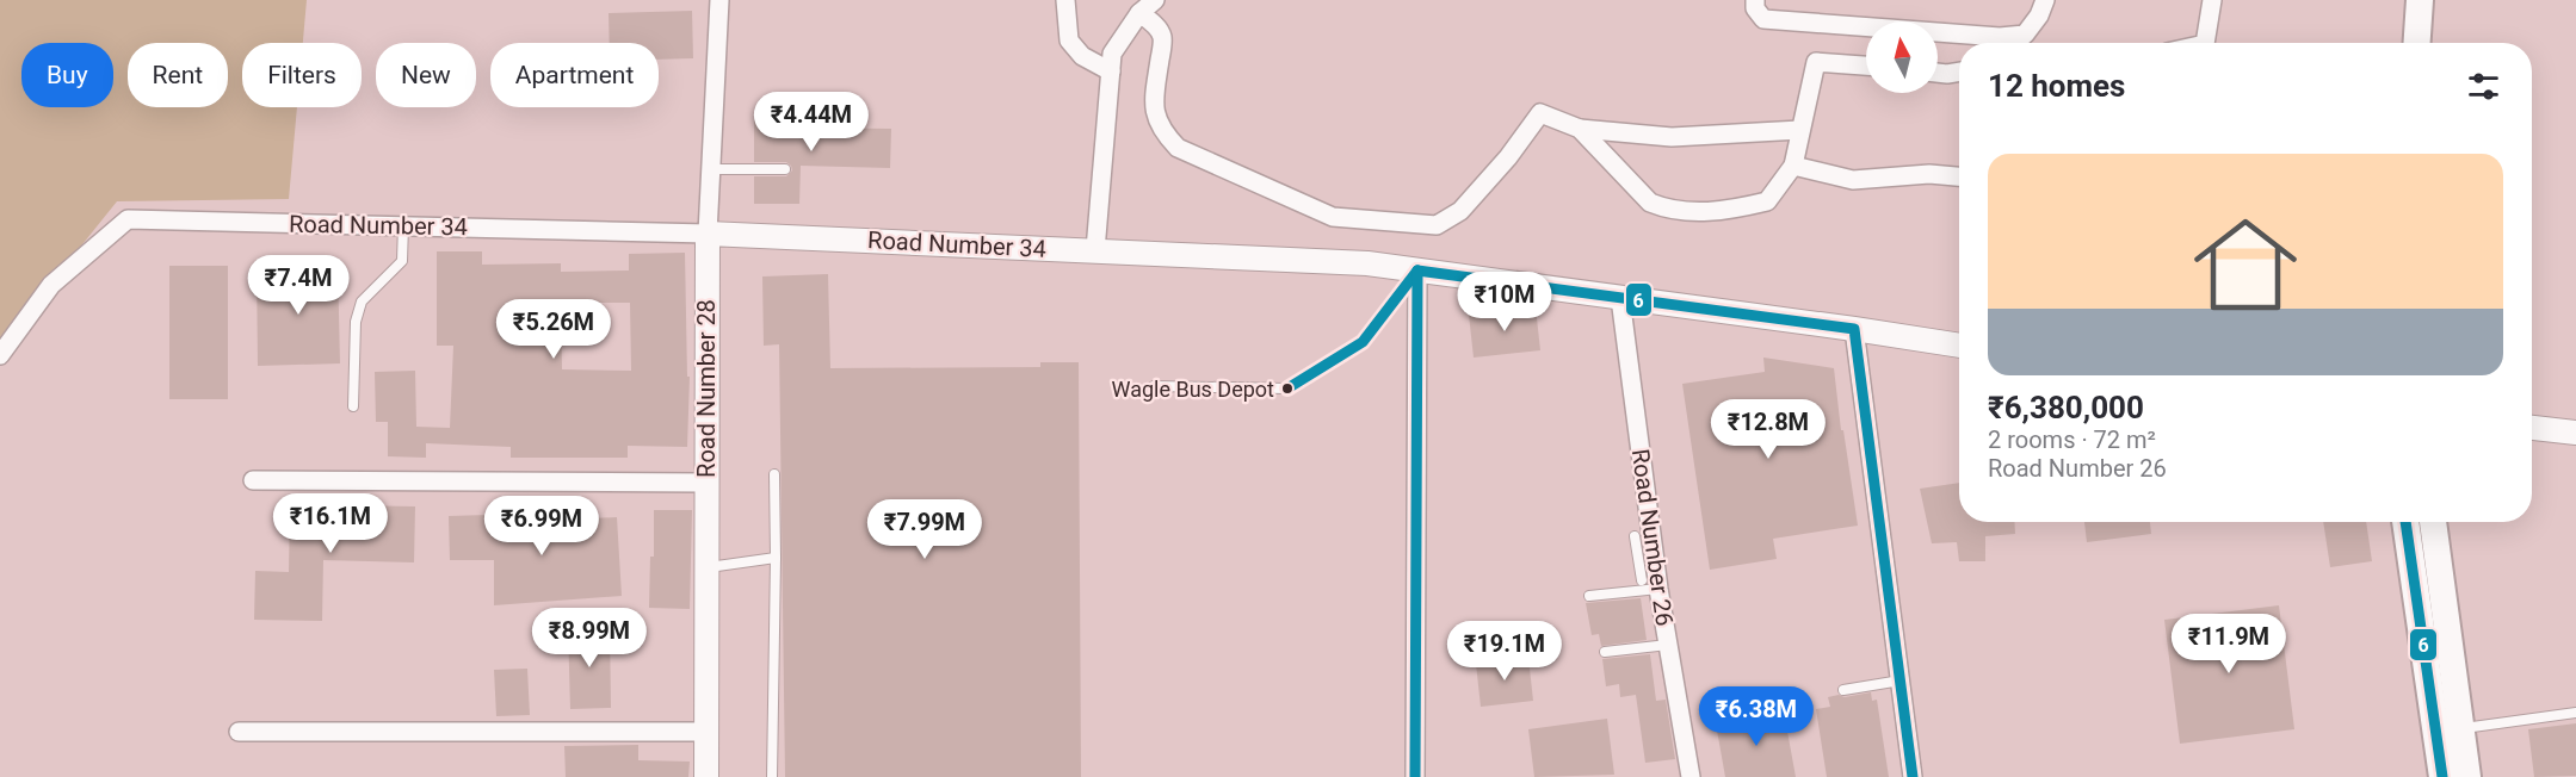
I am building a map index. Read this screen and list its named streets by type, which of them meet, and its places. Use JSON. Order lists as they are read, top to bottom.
{
  "streets": {
    "street": ["Road Number 34", "Road Number 28", "Road Number 26"]
  },
  "crossings": [
    ["Road Number 34", "Road Number 28"],
    ["Road Number 34", "Road Number 26"]
  ],
  "places": ["Wagle Bus Depot"],
  "lines": ["transit line 6"],
  "north": "top",
  "page": {
    "chip": [
      "Buy",
      "Rent",
      "Filters",
      "New",
      "Apartment"
    ],
    "heading": "12 homes",
    "price": [
      "₹4.44M",
      "₹7.4M",
      "₹10M",
      "₹5.26M",
      "₹12.8M",
      "₹16.1M",
      "₹6.99M",
      "₹7.99M",
      "₹8.99M",
      "₹11.9M",
      "₹19.1M",
      "₹6.38M"
    ],
    "list": [
      {
        "name": "₹6,380,000",
        "note": "2 rooms · 72 m² · Road Number 26"
      }
    ]
  }
}
